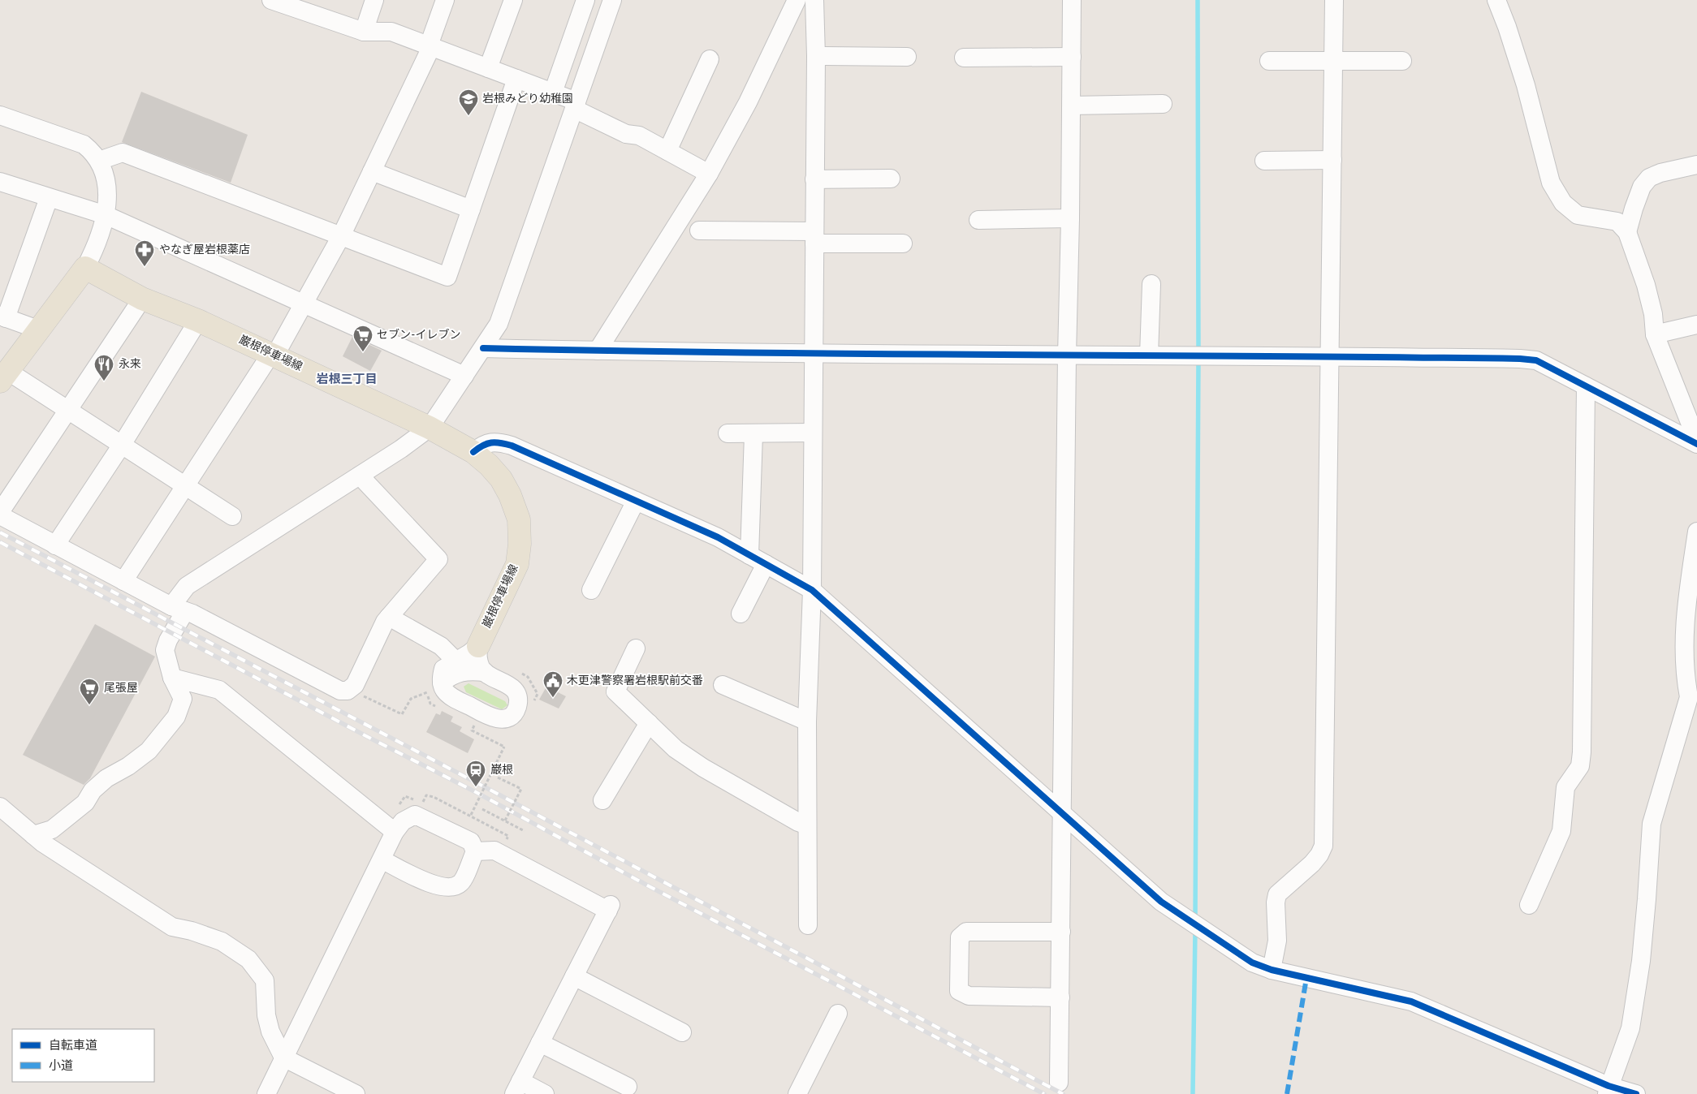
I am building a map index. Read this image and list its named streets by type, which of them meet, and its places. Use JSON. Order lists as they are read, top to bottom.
{
  "streets": {
    "main road": ["巌根停車場線"]
  },
  "districts": ["岩根三丁目"],
  "places": {
    "school or university": ["岩根みどり幼稚園"],
    "pharmacy": ["やなぎ屋岩根薬店"],
    "supermarket": ["セブン-イレブン", "尾張屋"],
    "restaurant": ["永来"],
    "public building": ["木更津警察署岩根駅前交番"],
    "station": ["巌根"]
  },
  "legend": ["自転車道", "小道"]
}
